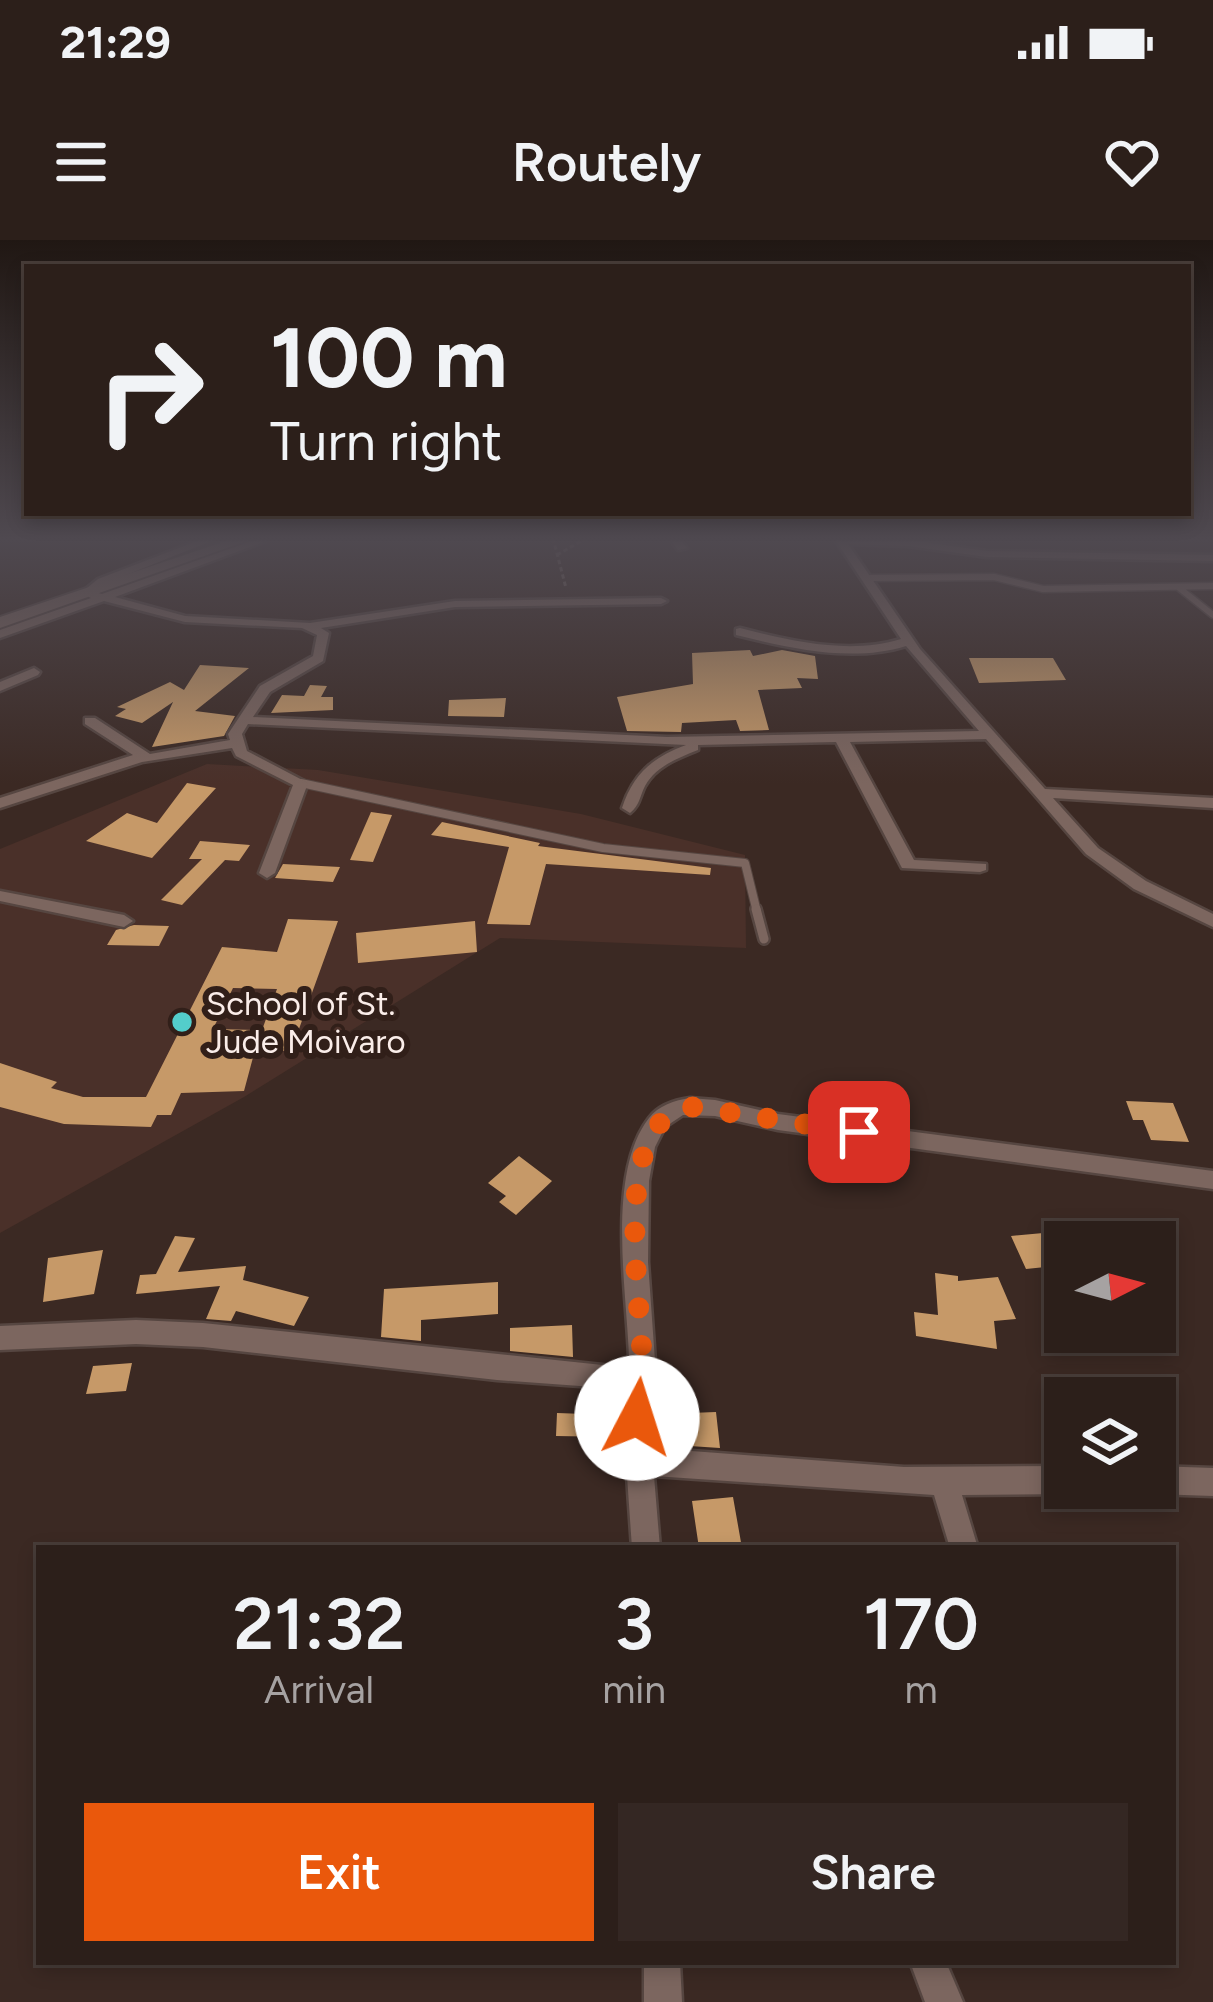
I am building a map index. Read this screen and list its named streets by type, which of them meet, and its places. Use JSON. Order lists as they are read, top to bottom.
{
  "places": ["School of St. Jude Moivaro"],
  "north": "right",
  "page": {
    "status": "21:29",
    "header": "Routely",
    "turn": ["100 m", "Turn right"],
    "eta": [
      "21:32",
      "Arrival",
      "3",
      "min",
      "170",
      "m"
    ],
    "buttons": ["Exit", "Share"]
  }
}
